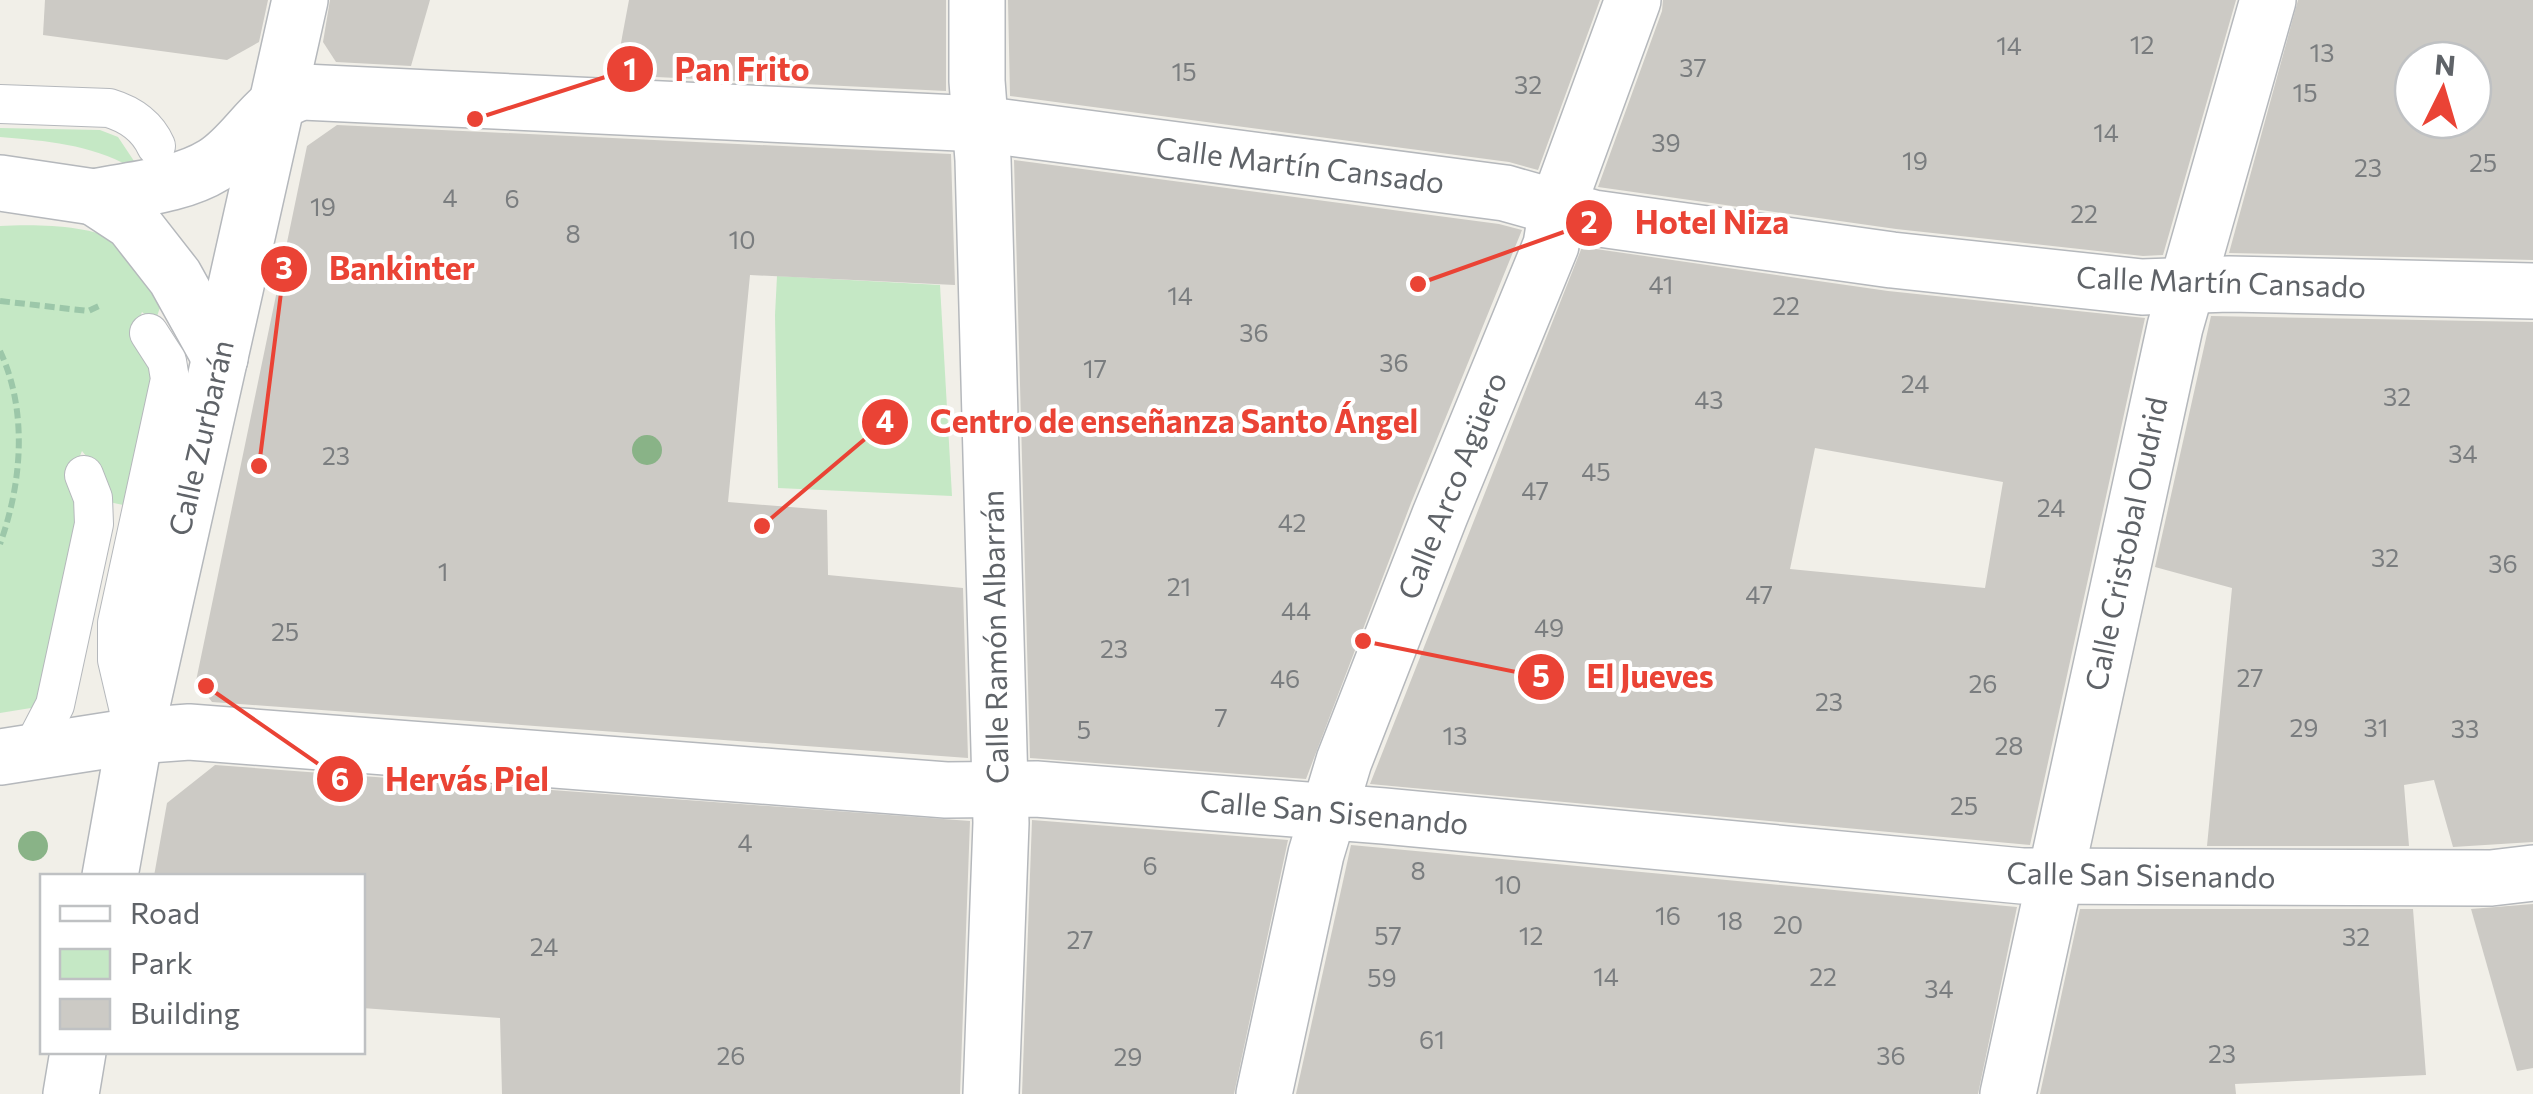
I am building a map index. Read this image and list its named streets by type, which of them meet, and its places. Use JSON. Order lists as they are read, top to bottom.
{
  "streets": {
    "street": [
      "Calle Martín Cansado",
      "Calle Zurbarán",
      "Calle Arco Agüero",
      "Calle Cristobal Oudrid",
      "Calle Ramón Albarrán",
      "Calle San Sisenando"
    ]
  },
  "crossings": [
    ["Calle Martín Cansado", "Calle Zurbarán"],
    ["Calle Martín Cansado", "Calle Arco Agüero"],
    ["Calle Martín Cansado", "Calle Cristobal Oudrid"],
    ["Calle Martín Cansado", "Calle Ramón Albarrán"],
    ["Calle Zurbarán", "Calle San Sisenando"],
    ["Calle Arco Agüero", "Calle San Sisenando"],
    ["Calle Cristobal Oudrid", "Calle San Sisenando"],
    ["Calle Ramón Albarrán", "Calle San Sisenando"]
  ],
  "places": [
    "Pan Frito",
    "Hotel Niza",
    "Bankinter",
    "Centro de enseñanza Santo Ángel",
    "El Jueves",
    "Hervás Piel"
  ],
  "house_numbers": [
    "12",
    "14",
    "13",
    "37",
    "15",
    "32",
    "15",
    "14",
    "39",
    "19",
    "25",
    "23",
    "4",
    "6",
    "19",
    "22",
    "8",
    "10",
    "41",
    "14",
    "22",
    "36",
    "36",
    "17",
    "24",
    "32",
    "43",
    "34",
    "23",
    "45",
    "47",
    "24",
    "42",
    "32",
    "36",
    "1",
    "21",
    "47",
    "44",
    "49",
    "25",
    "23",
    "27",
    "46",
    "26",
    "23",
    "7",
    "29",
    "31",
    "33",
    "5",
    "13",
    "28",
    "25",
    "4",
    "6",
    "8",
    "10",
    "16",
    "18",
    "20",
    "57",
    "12",
    "32",
    "27",
    "24",
    "14",
    "22",
    "59",
    "34",
    "61",
    "23",
    "26",
    "36",
    "29"
  ],
  "legend": ["Road", "Park", "Building"],
  "north": "top"
}
